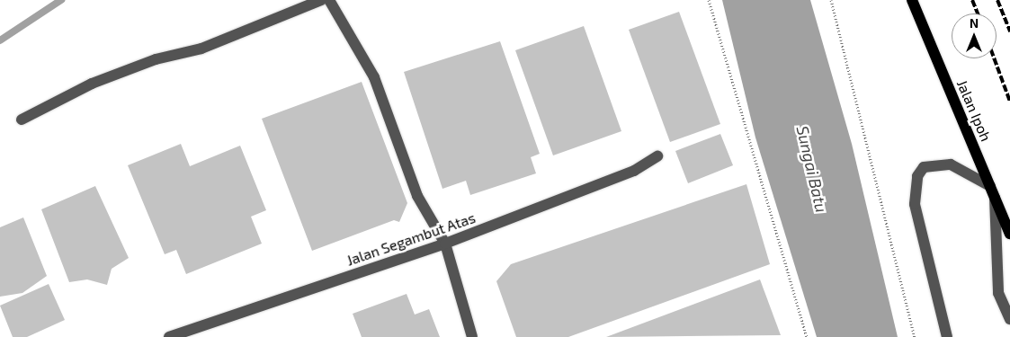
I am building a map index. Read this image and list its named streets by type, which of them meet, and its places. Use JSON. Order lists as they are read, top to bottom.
{
  "streets": {
    "main road": ["Jalan Ipoh"],
    "street": ["Jalan Segambut Atas"]
  },
  "water": ["Sungai Batu"],
  "north": "top"
}
